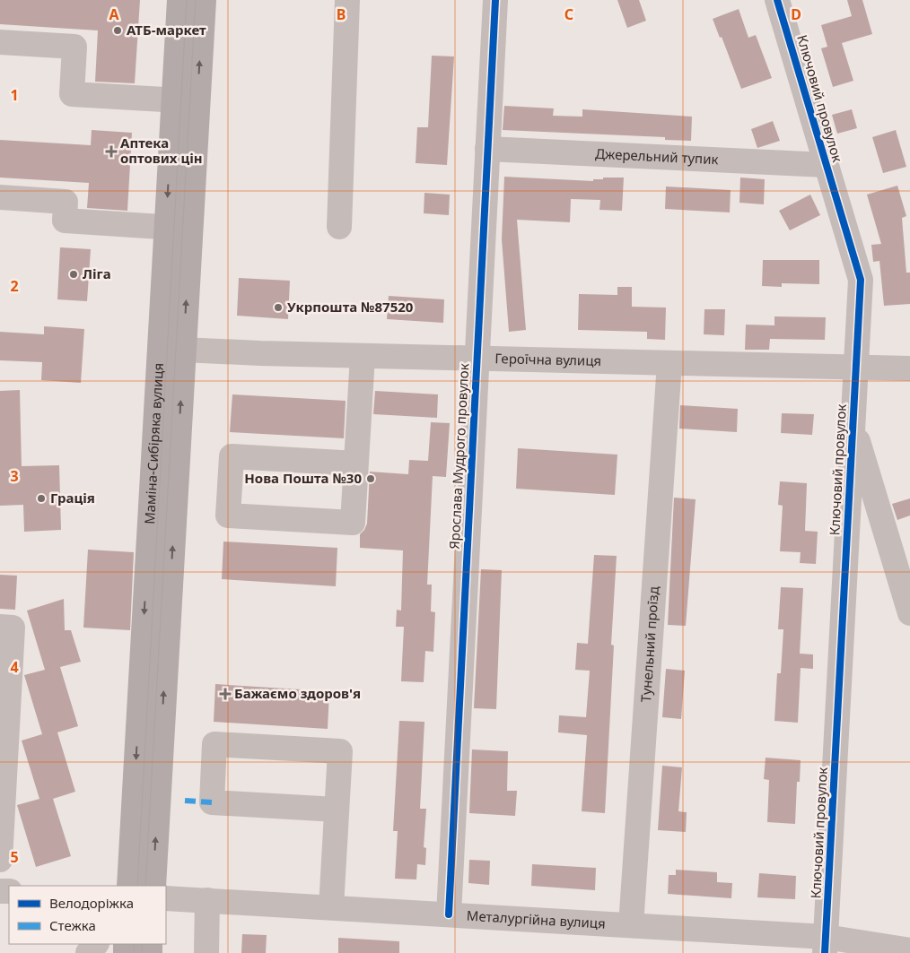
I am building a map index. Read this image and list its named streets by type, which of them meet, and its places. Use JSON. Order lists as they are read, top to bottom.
{
  "streets": {
    "main road": ["Маміна-Сибіряка вулиця"],
    "street": [
      "Ключовий провулок",
      "Джерельний тупик",
      "Героїчна вулиця",
      "Ярослава Мудрого провулок",
      "Тунельний проїзд",
      "Металургійна вулиця"
    ]
  },
  "crossings": [
    ["Ключовий провулок", "Джерельний тупик"],
    ["Ключовий провулок", "Героїчна вулиця"],
    ["Ключовий провулок", "Металургійна вулиця"],
    ["Джерельний тупик", "Ярослава Мудрого провулок"],
    ["Героїчна вулиця", "Маміна-Сибіряка вулиця"],
    ["Героїчна вулиця", "Ярослава Мудрого провулок"],
    ["Героїчна вулиця", "Тунельний проїзд"],
    ["Ярослава Мудрого провулок", "Металургійна вулиця"],
    ["Тунельний проїзд", "Металургійна вулиця"]
  ],
  "places": {
    "other": [
      "АТБ-маркет",
      "Ліга",
      "Укрпошта №87520",
      "Нова Пошта №30",
      "Грація"
    ],
    "health": ["Аптека оптових цін", "Бажаємо здоров'я"]
  },
  "legend": ["Велодоріжка", "Стежка"],
  "grid": {
    "columns": [
      "A",
      "B",
      "C",
      "D"
    ],
    "rows": [
      "1",
      "2",
      "3",
      "4",
      "5"
    ]
  }
}
